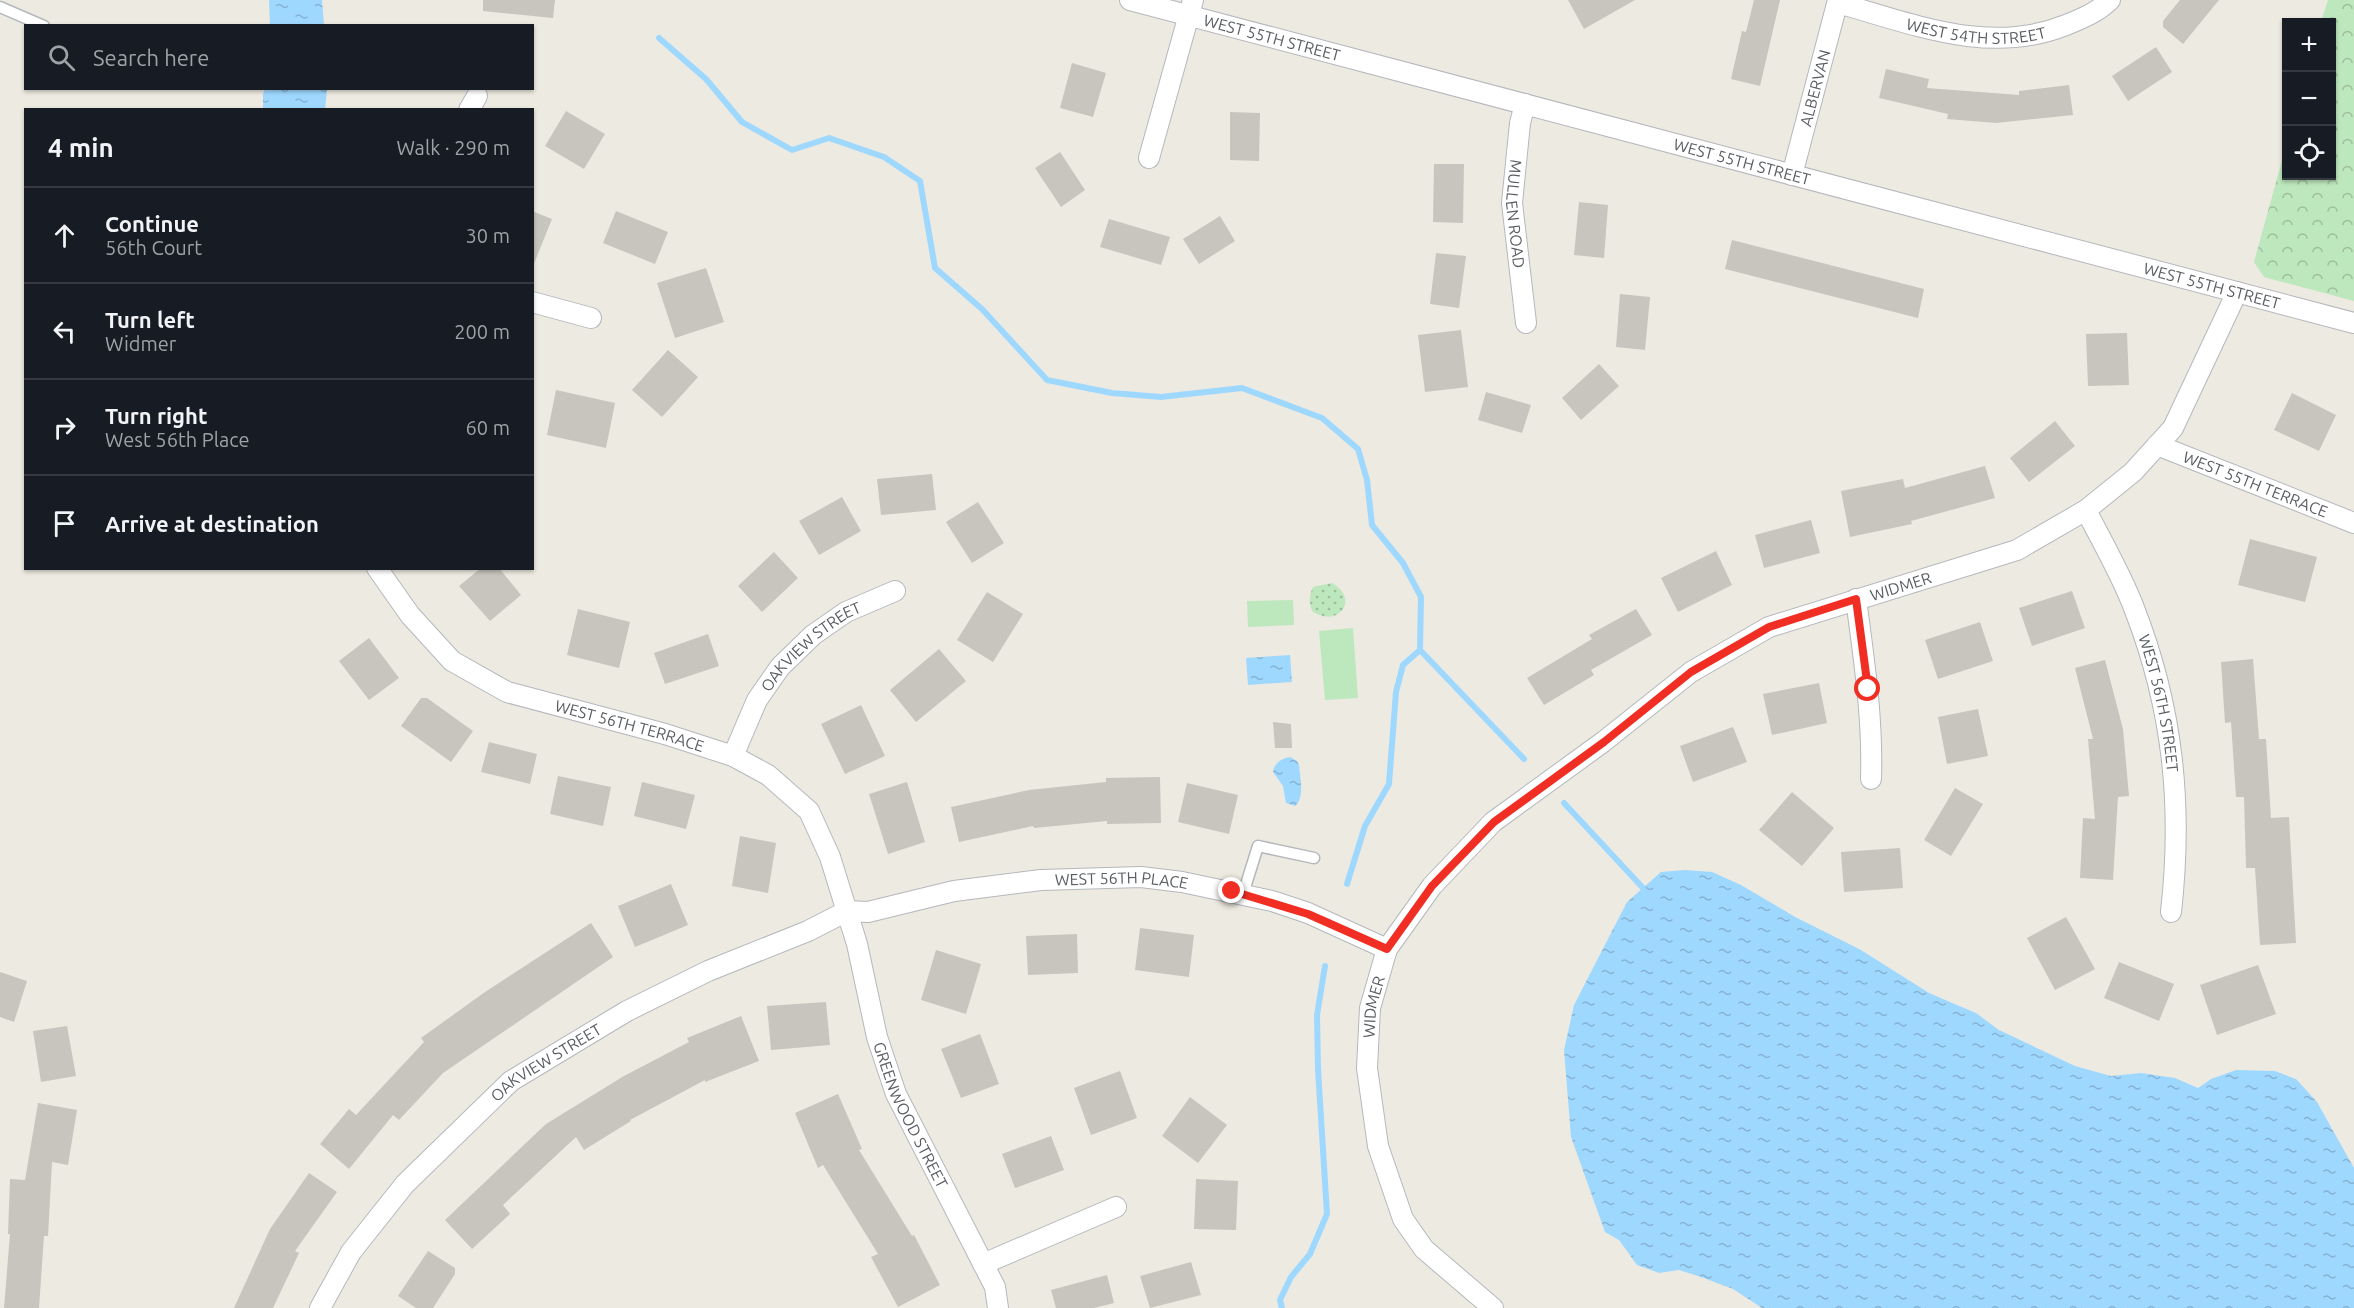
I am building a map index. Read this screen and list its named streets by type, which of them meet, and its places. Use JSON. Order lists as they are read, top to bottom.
{
  "streets": {
    "street": [
      "WEST 54TH STREET",
      "WEST 55TH STREET",
      "ALBERVAN",
      "MULLEN ROAD",
      "WEST 55TH TERRACE",
      "WIDMER",
      "OAKVIEW STREET",
      "WEST 56TH STREET",
      "WEST 56TH TERRACE",
      "WEST 56TH PLACE",
      "GREENWOOD STREET"
    ]
  },
  "crossings": [
    ["WEST 54TH STREET", "ALBERVAN"],
    ["WEST 55TH STREET", "ALBERVAN"],
    ["WEST 55TH STREET", "MULLEN ROAD"],
    ["WEST 55TH STREET", "WIDMER"],
    ["WEST 55TH TERRACE", "WIDMER"],
    ["WIDMER", "WEST 56TH STREET"],
    ["WIDMER", "WEST 56TH PLACE"],
    ["OAKVIEW STREET", "WEST 56TH TERRACE"],
    ["OAKVIEW STREET", "WEST 56TH PLACE"],
    ["OAKVIEW STREET", "GREENWOOD STREET"],
    ["WEST 56TH TERRACE", "WEST 56TH PLACE"],
    ["WEST 56TH TERRACE", "GREENWOOD STREET"],
    ["WEST 56TH PLACE", "GREENWOOD STREET"]
  ],
  "page": {
    "map_buttons": ["+", "−"],
    "search": "Search here",
    "heading": ["4 min", "Walk · 290 m"],
    "list": [
      ["Continue", "56th Court", "30 m"],
      ["Turn left", "Widmer", "200 m"],
      ["Turn right", "West 56th Place", "60 m"],
      "Arrive at destination"
    ]
  }
}
